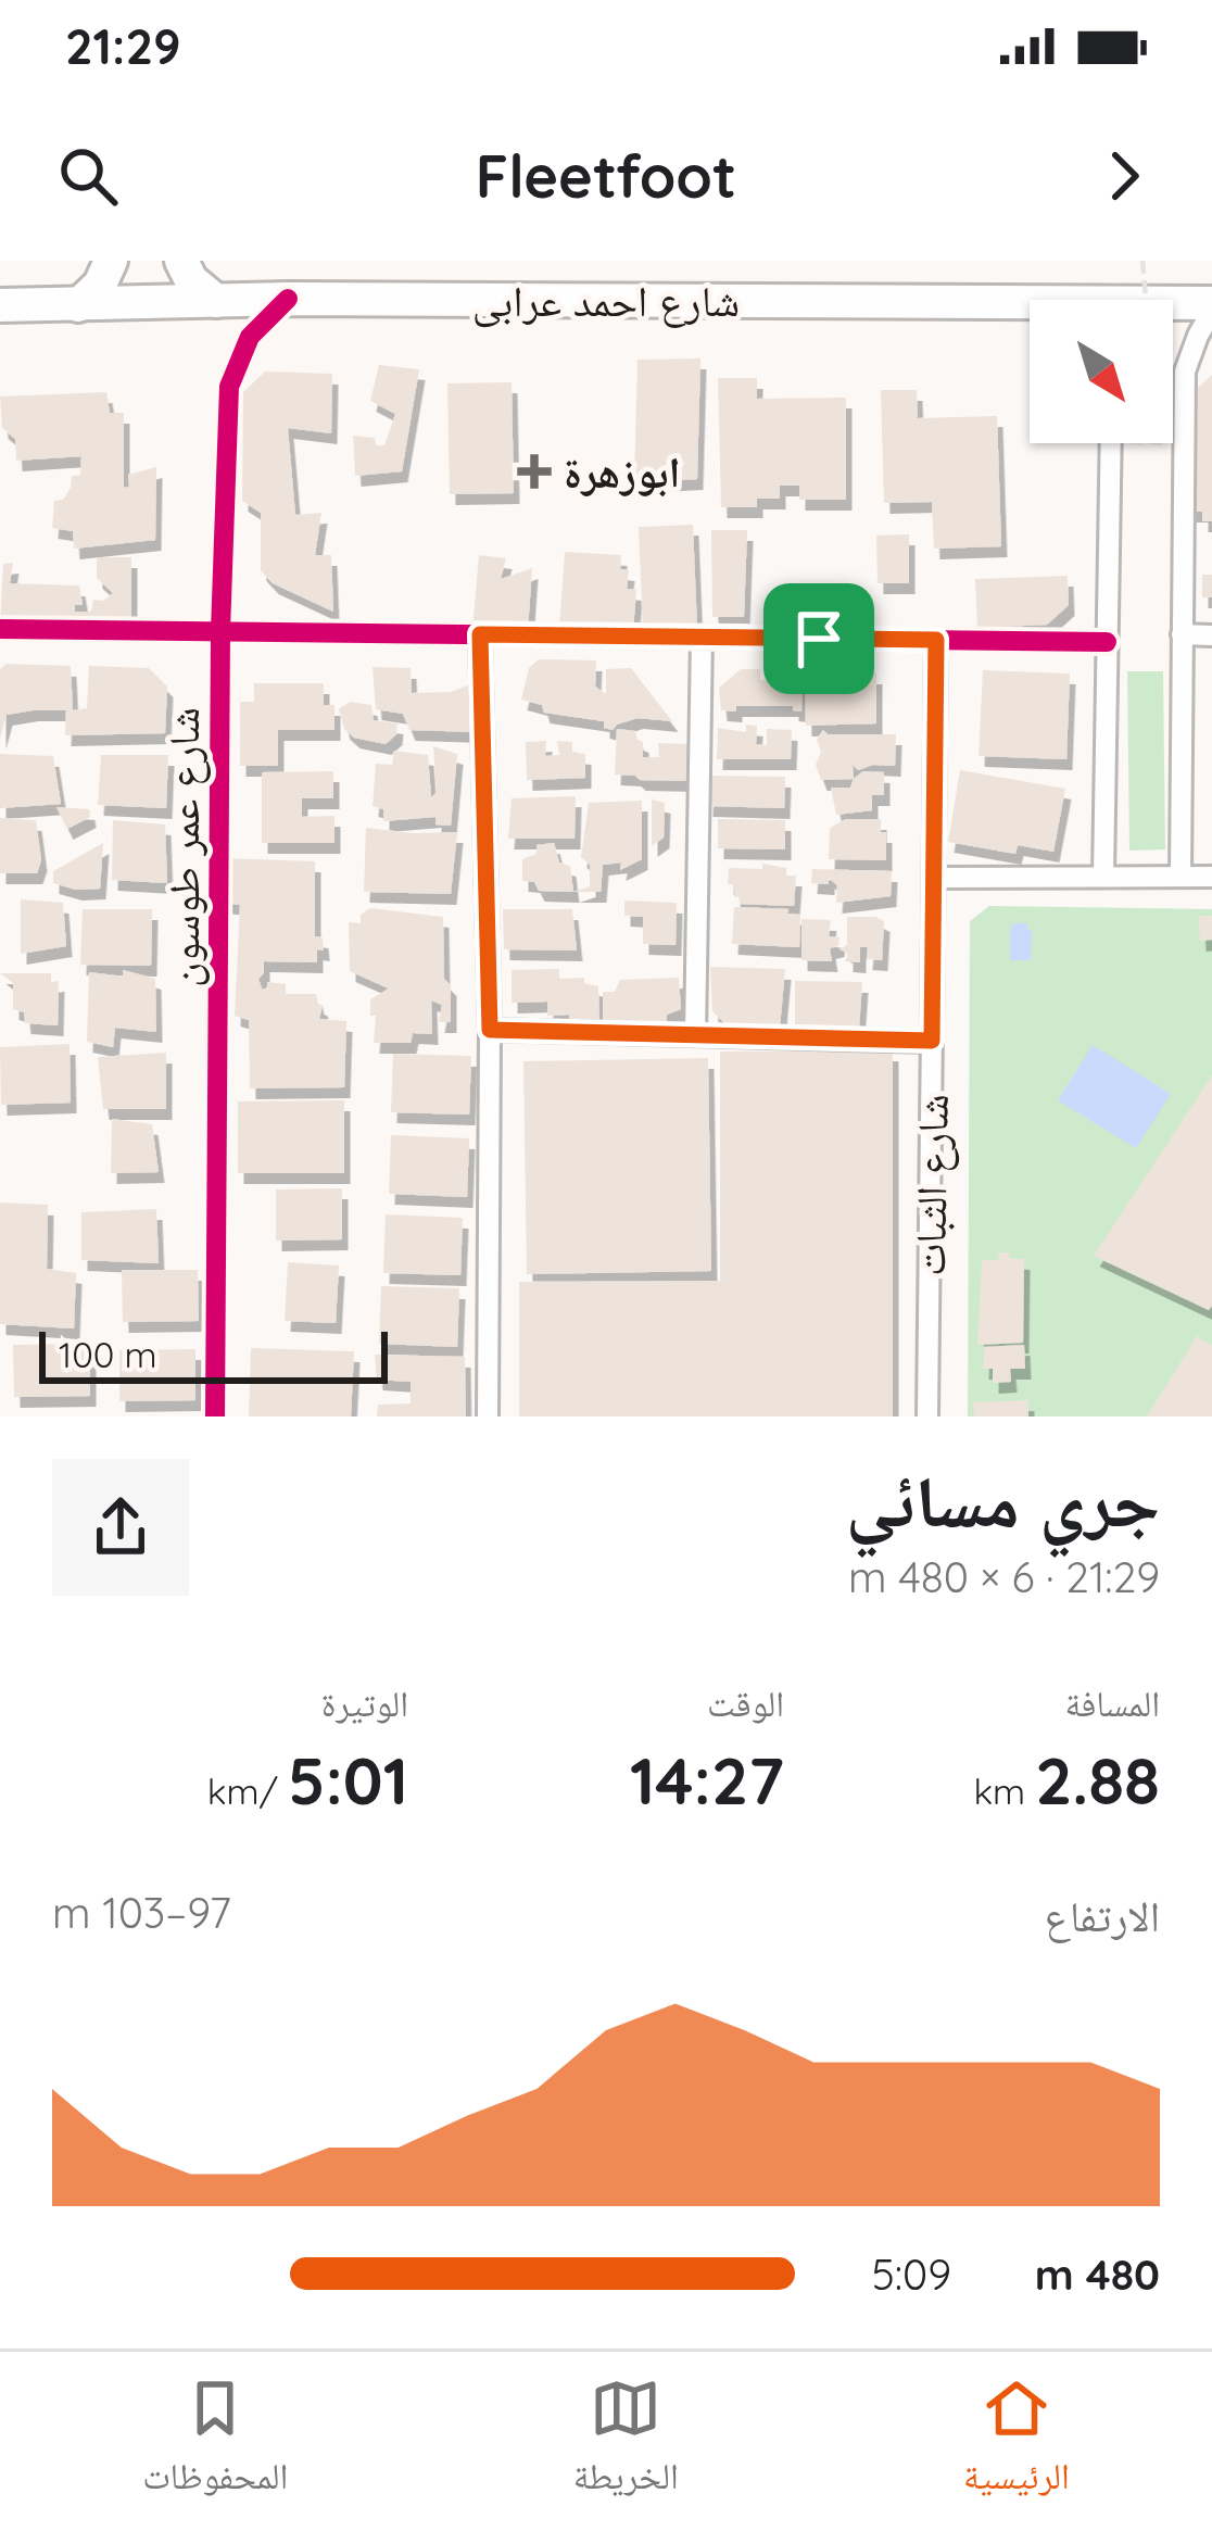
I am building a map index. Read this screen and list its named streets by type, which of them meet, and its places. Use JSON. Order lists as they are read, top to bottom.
{
  "streets": {
    "main road": ["شارع احمد عرابى"],
    "street": ["شارع عمر طوسون", "شارع الثبات"]
  },
  "crossings": [
    ["شارع احمد عرابى", "شارع عمر طوسون"]
  ],
  "places": {
    "health": ["ابوزهرة"]
  },
  "scale_bar": "100 m",
  "north": "bottom right",
  "page": {
    "status": "21:29",
    "header": "Fleetfoot",
    "scale": "100 m",
    "heading": ["جري مسائي", "21:29 · 6 × 480 m"],
    "stats": [
      ["المسافة", "2.88 km"],
      ["الوقت", "14:27"],
      ["الوتيرة", "5:01 /km"]
    ],
    "chart": ["الارتفاع", "97–103 m"],
    "list": [
      {
        "name": "480 m",
        "note": "5:09"
      }
    ],
    "tabs": ["الرئيسية", "الخريطة", "المحفوظات"]
  }
}
